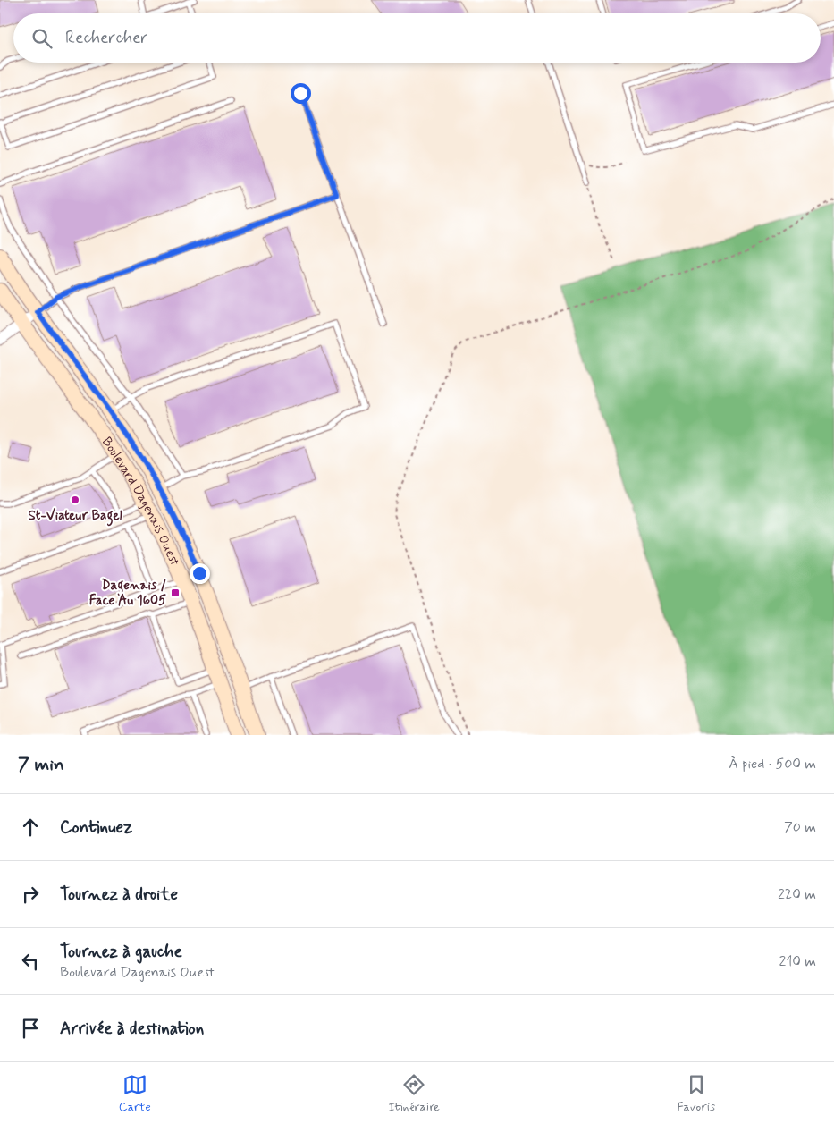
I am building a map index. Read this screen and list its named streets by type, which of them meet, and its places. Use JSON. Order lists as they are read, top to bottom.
{
  "streets": {
    "main road": ["Boulevard Dagenais Ouest"]
  },
  "places": {
    "other": ["St-Viateur Bagel"],
    "transit": ["Dagenais / Face Au 1605"]
  },
  "page": {
    "search": "Rechercher",
    "heading": ["7 min", "À pied · 500 m"],
    "list": [
      ["Continuez", "70 m"],
      ["Tournez à droite", "220 m"],
      ["Tournez à gauche", "Boulevard Dagenais Ouest", "210 m"],
      "Arrivée à destination"
    ],
    "nav": ["Carte", "Itinéraire", "Favoris"]
  }
}
